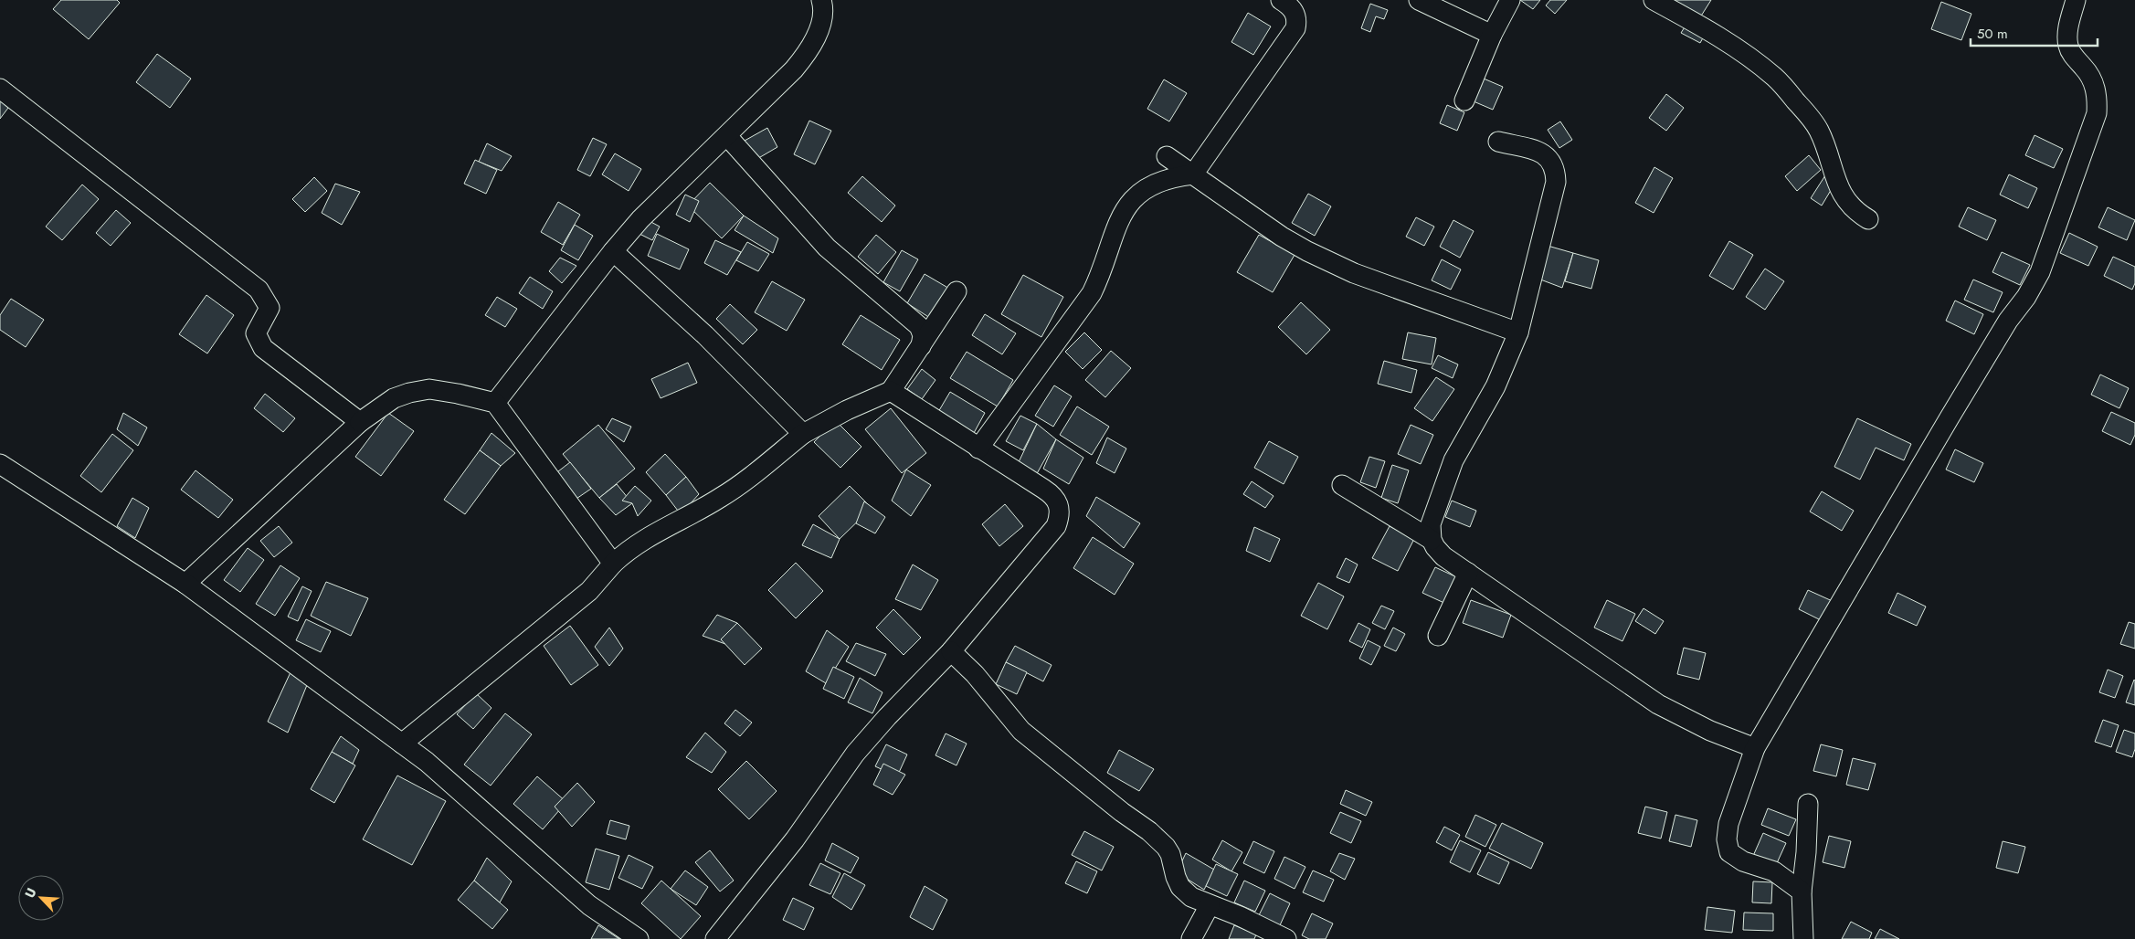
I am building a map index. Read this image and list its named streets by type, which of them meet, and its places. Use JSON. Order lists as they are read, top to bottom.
{
  "scale_bar": "50 m",
  "north": "top left"
}
